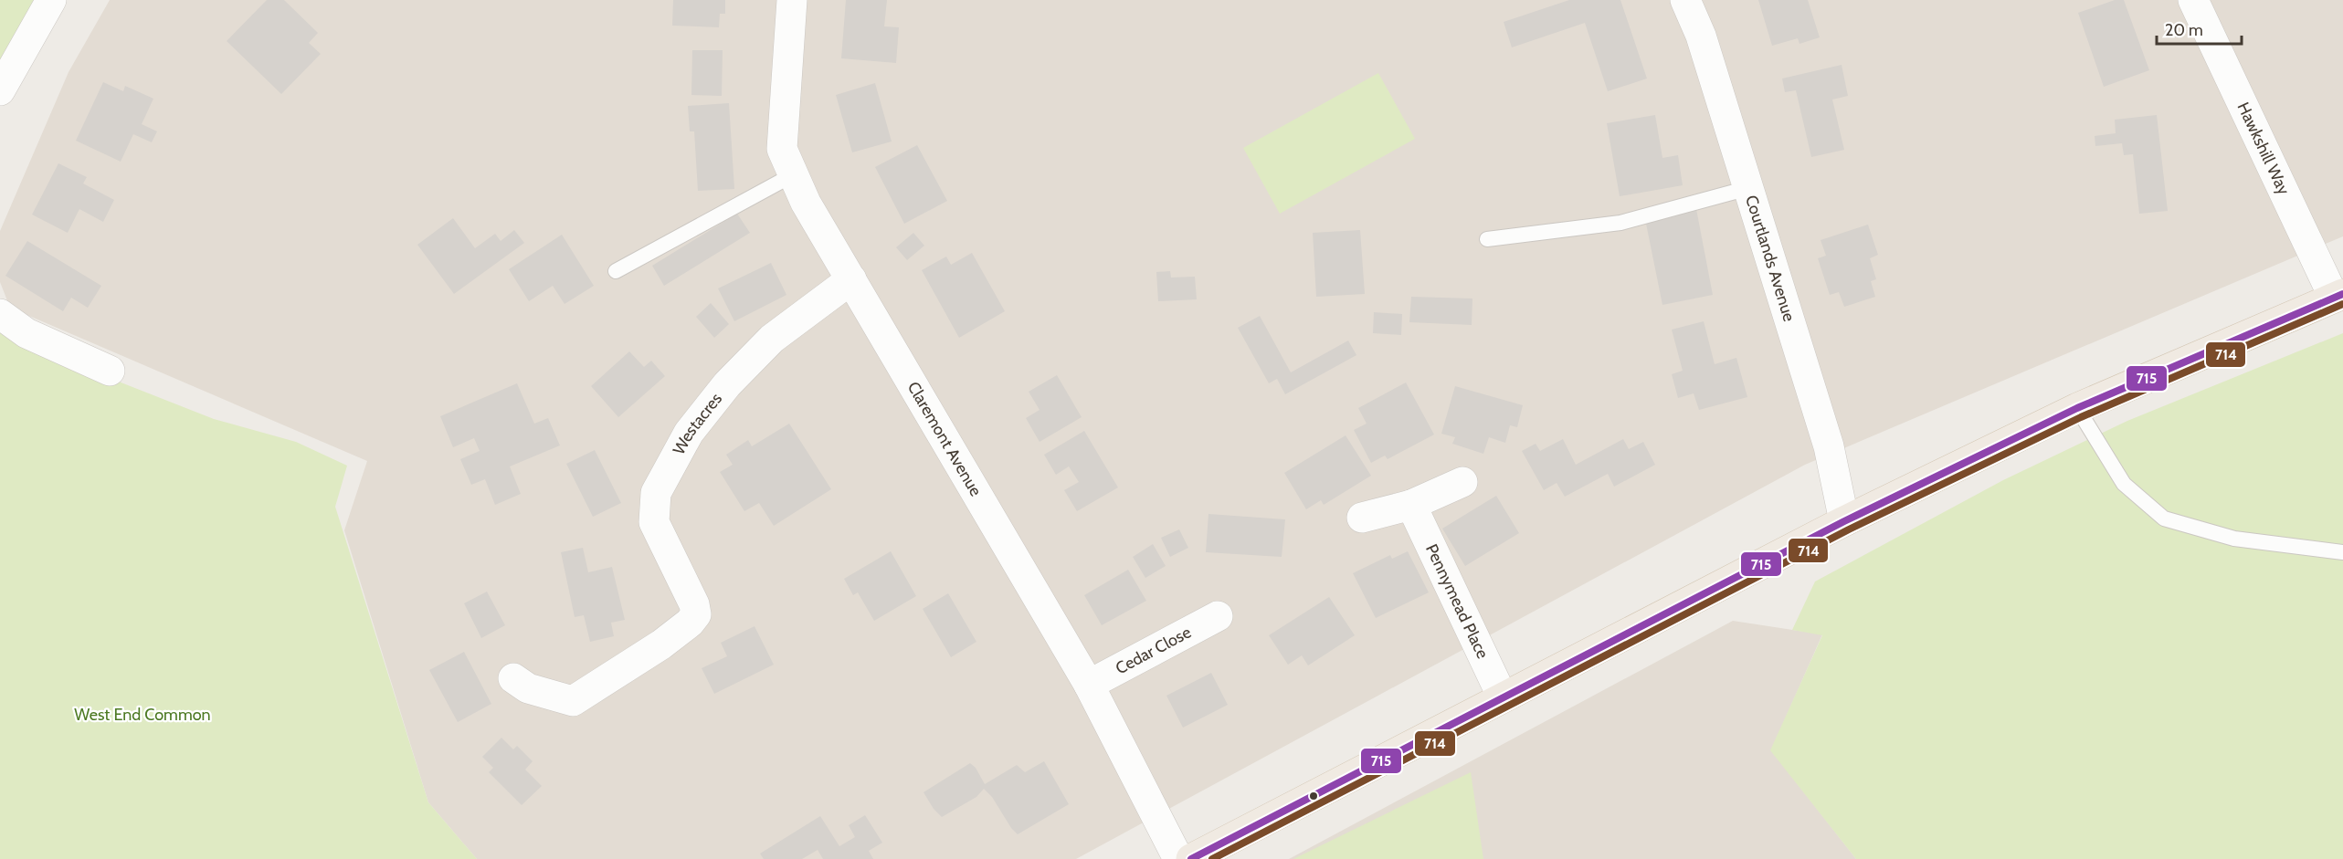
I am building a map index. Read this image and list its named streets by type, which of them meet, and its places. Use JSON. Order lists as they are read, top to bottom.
{
  "streets": {
    "street": [
      "Hawkshill Way",
      "Courtlands Avenue",
      "Westacres",
      "Claremont Avenue",
      "Pennymead Place",
      "Cedar Close"
    ]
  },
  "crossings": [
    ["Westacres", "Claremont Avenue"],
    ["Claremont Avenue", "Cedar Close"]
  ],
  "parks": ["West End Common"],
  "lines": ["transit line 715", "transit line 714"],
  "scale_bar": "20 m"
}
